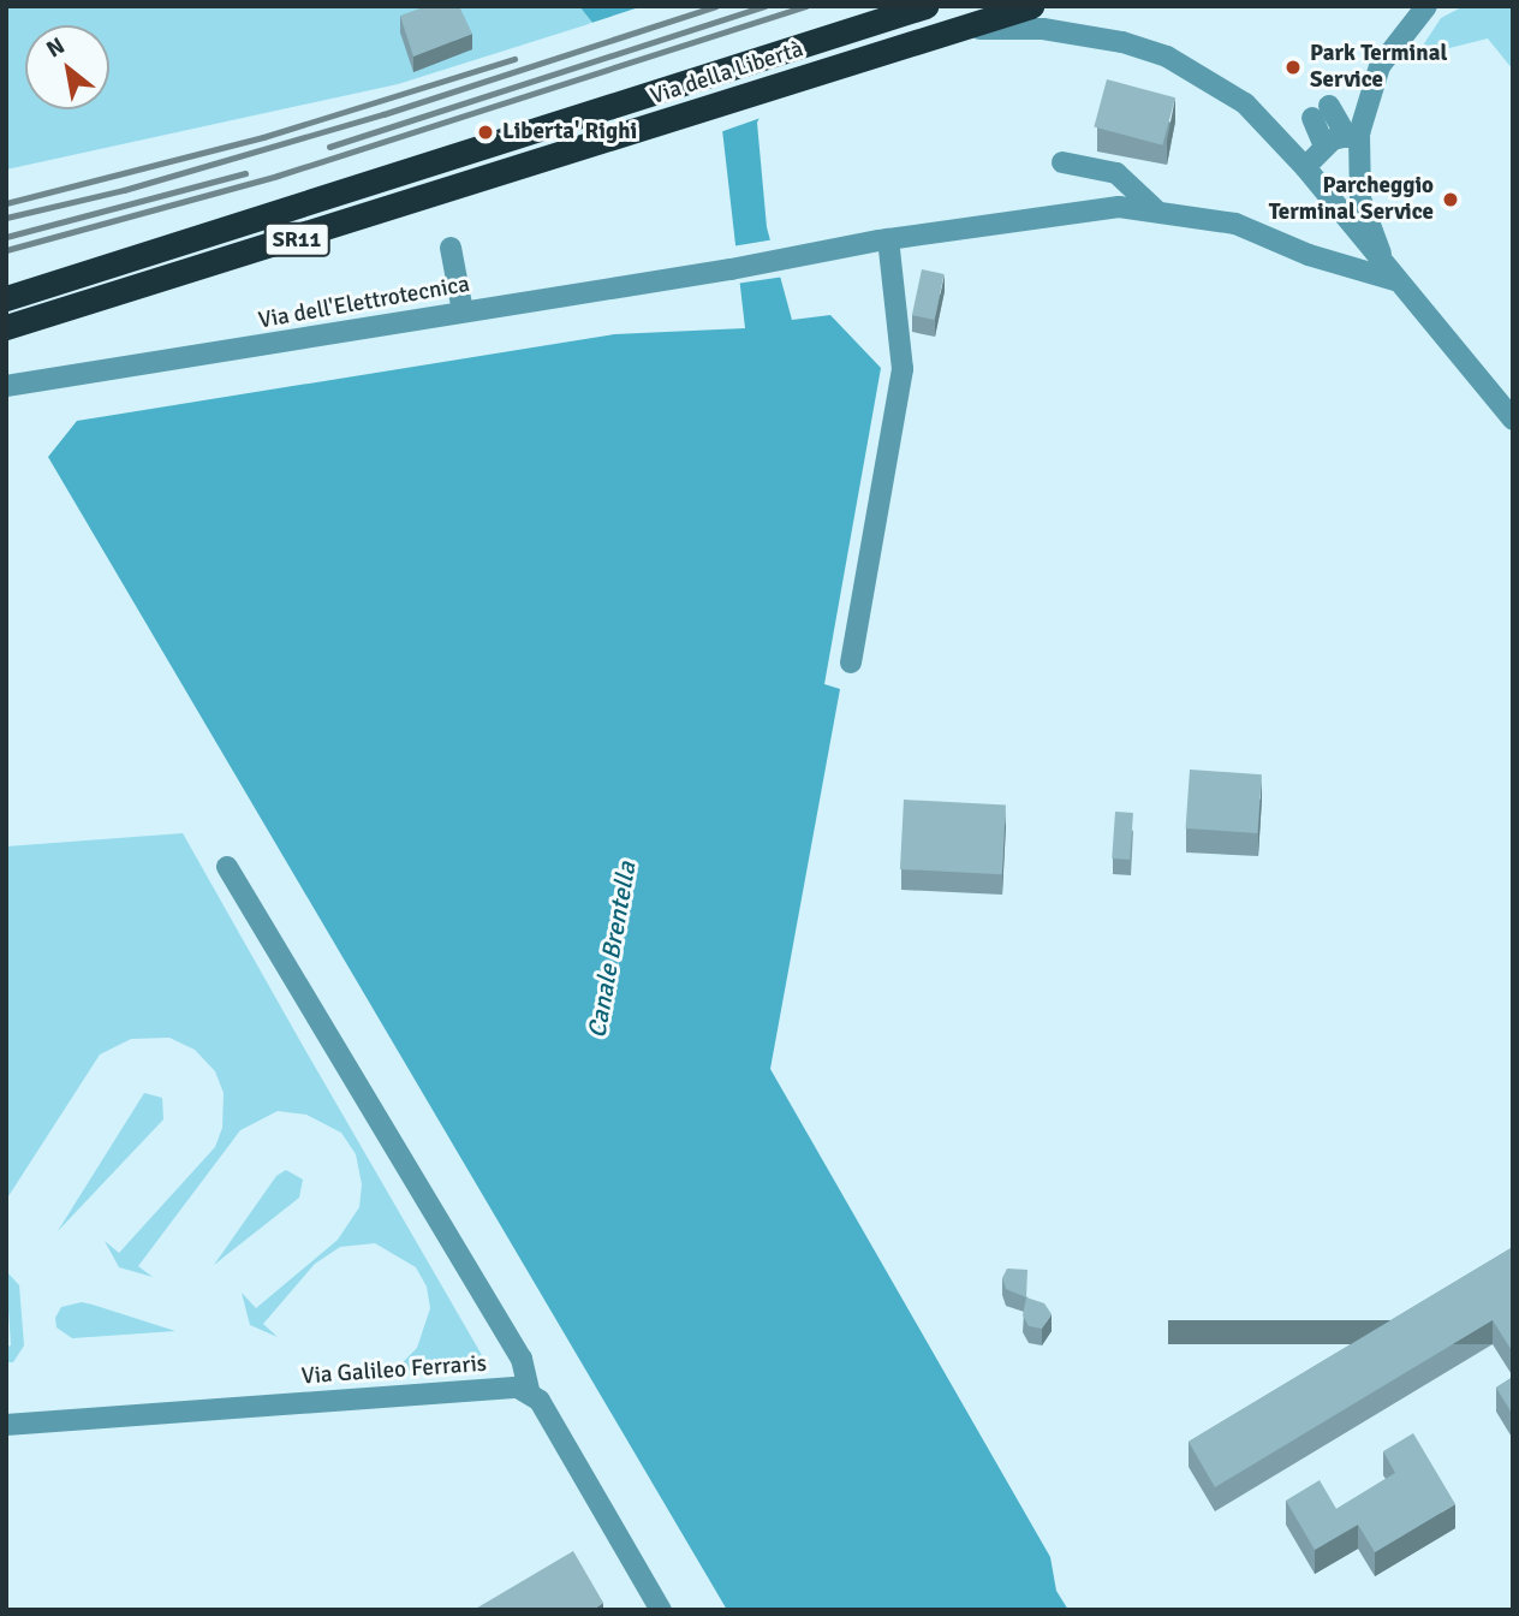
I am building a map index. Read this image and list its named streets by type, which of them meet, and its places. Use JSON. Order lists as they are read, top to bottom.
{
  "streets": {
    "highway": ["Via della Libertà", "SR11"],
    "street": ["Via dell'Elettrotecnica", "Via Galileo Ferraris"]
  },
  "water": ["Canale Brentella"],
  "places": ["Park Terminal Service", "Liberta' Righi", "Parcheggio Terminal Service"],
  "north": "top left"
}
